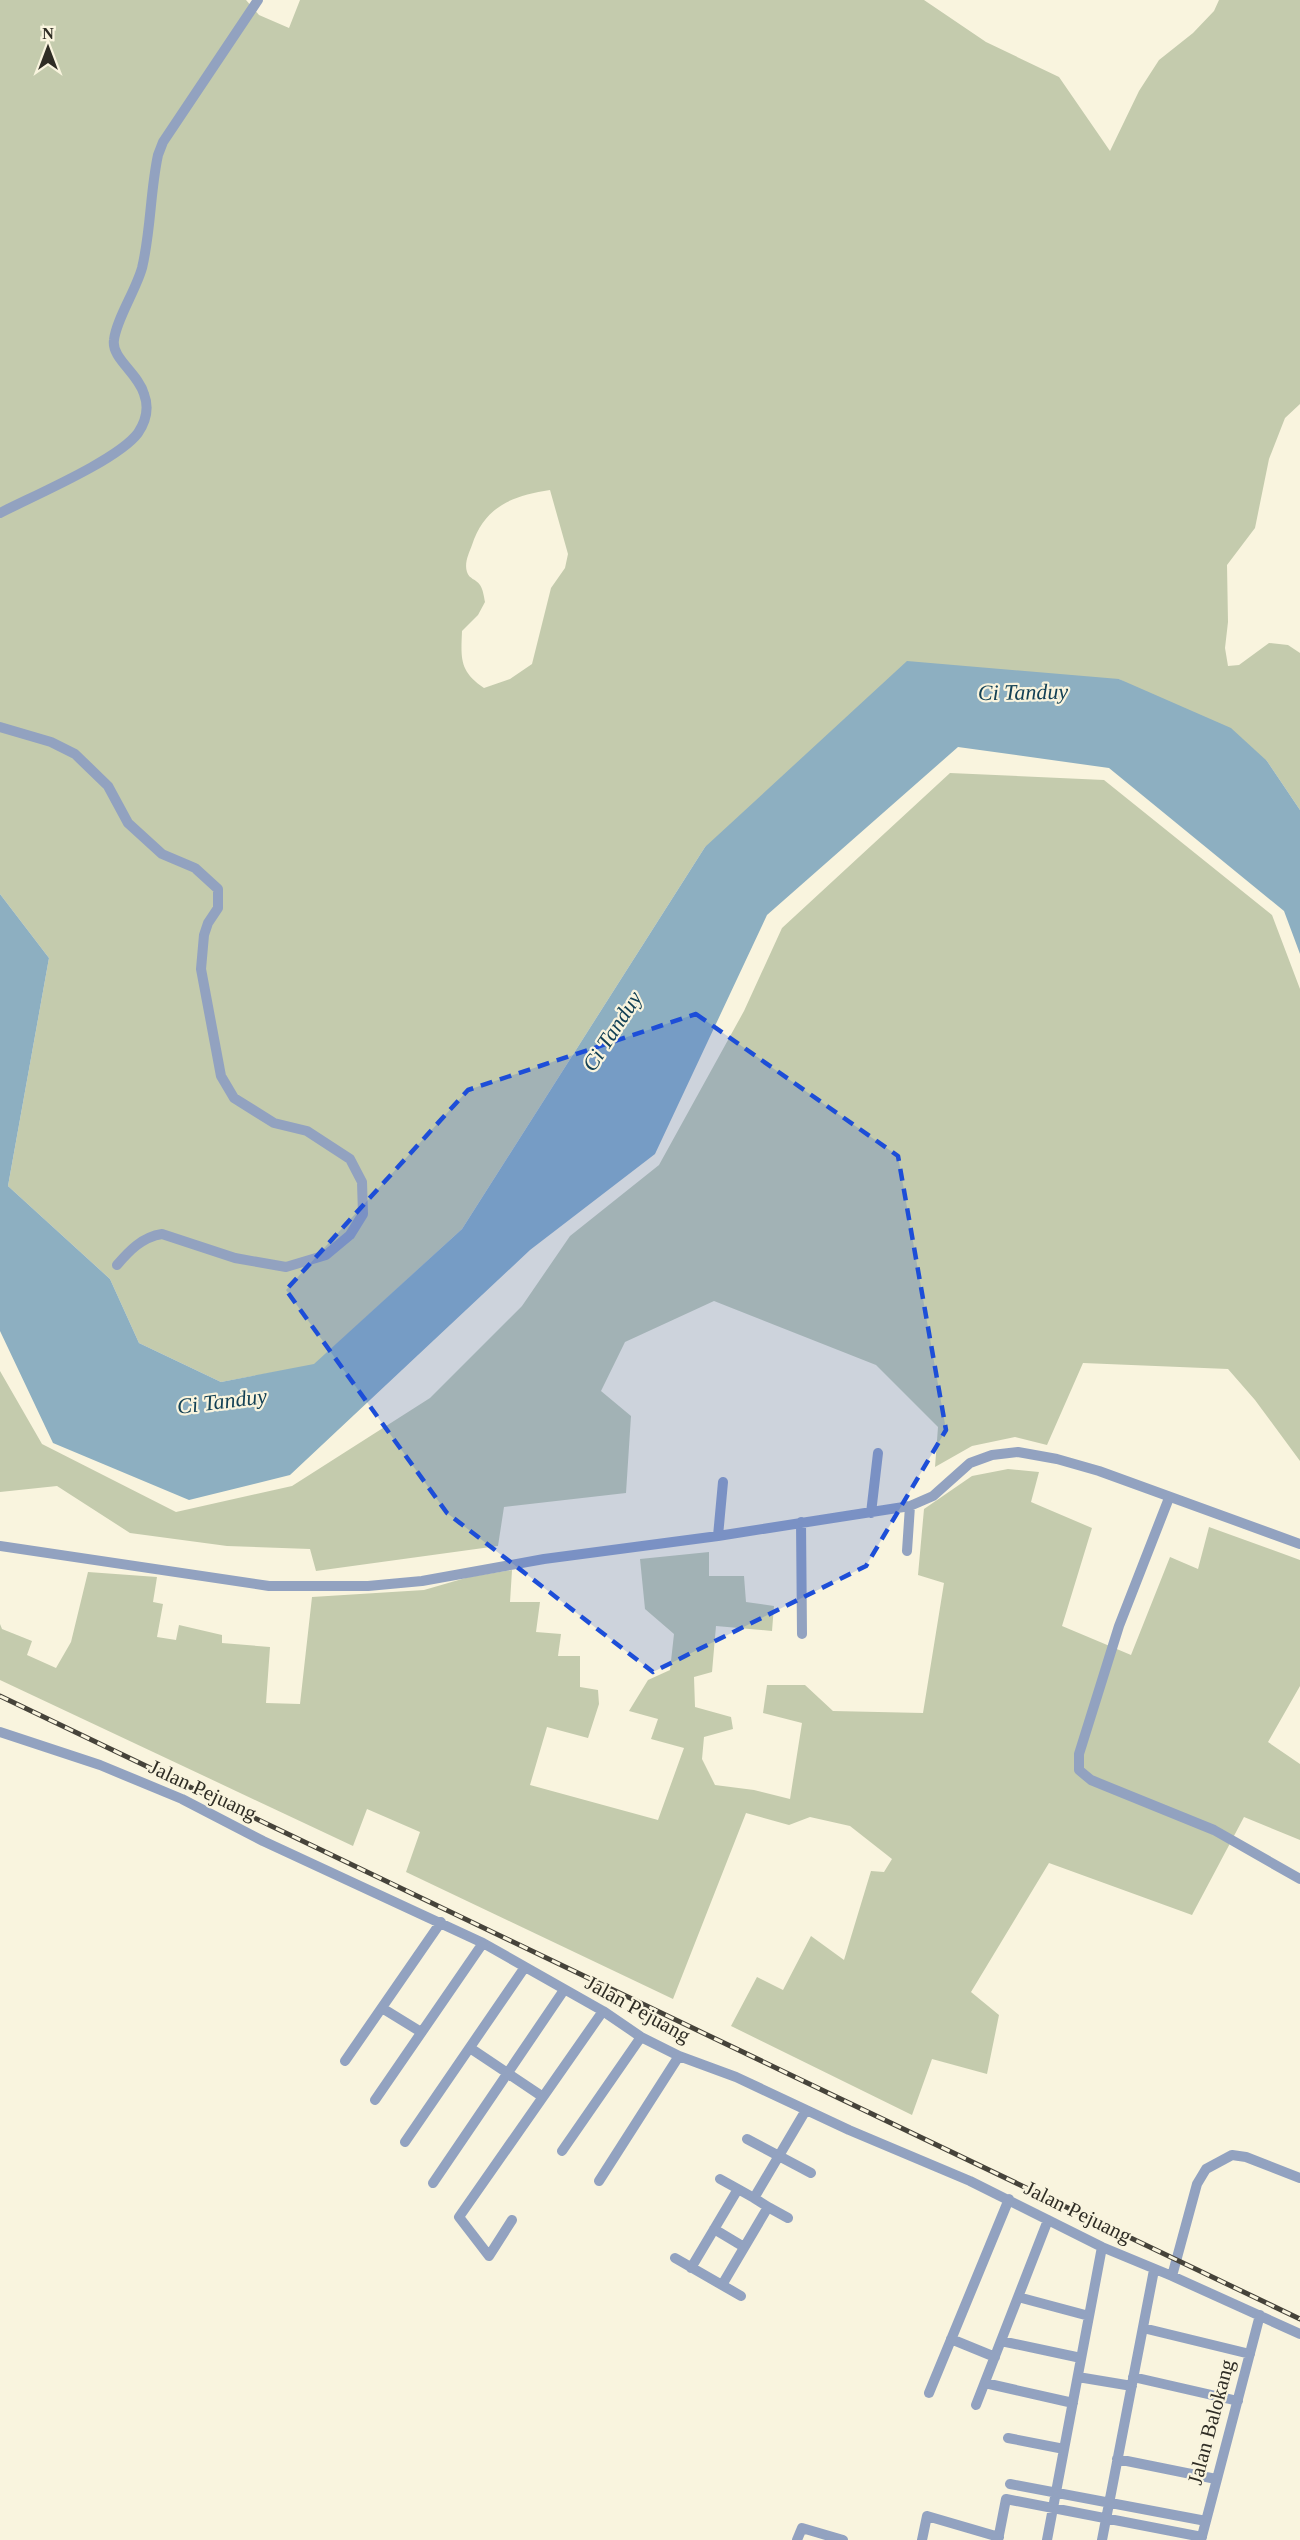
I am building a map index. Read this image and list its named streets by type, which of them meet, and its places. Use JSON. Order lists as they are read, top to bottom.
{
  "streets": {
    "street": ["Jalan Pejuang", "Jalan Balokang"]
  },
  "crossings": [
    ["Jalan Pejuang", "Jalan Balokang"]
  ],
  "water": ["Ci Tanduy"],
  "north": "top"
}
